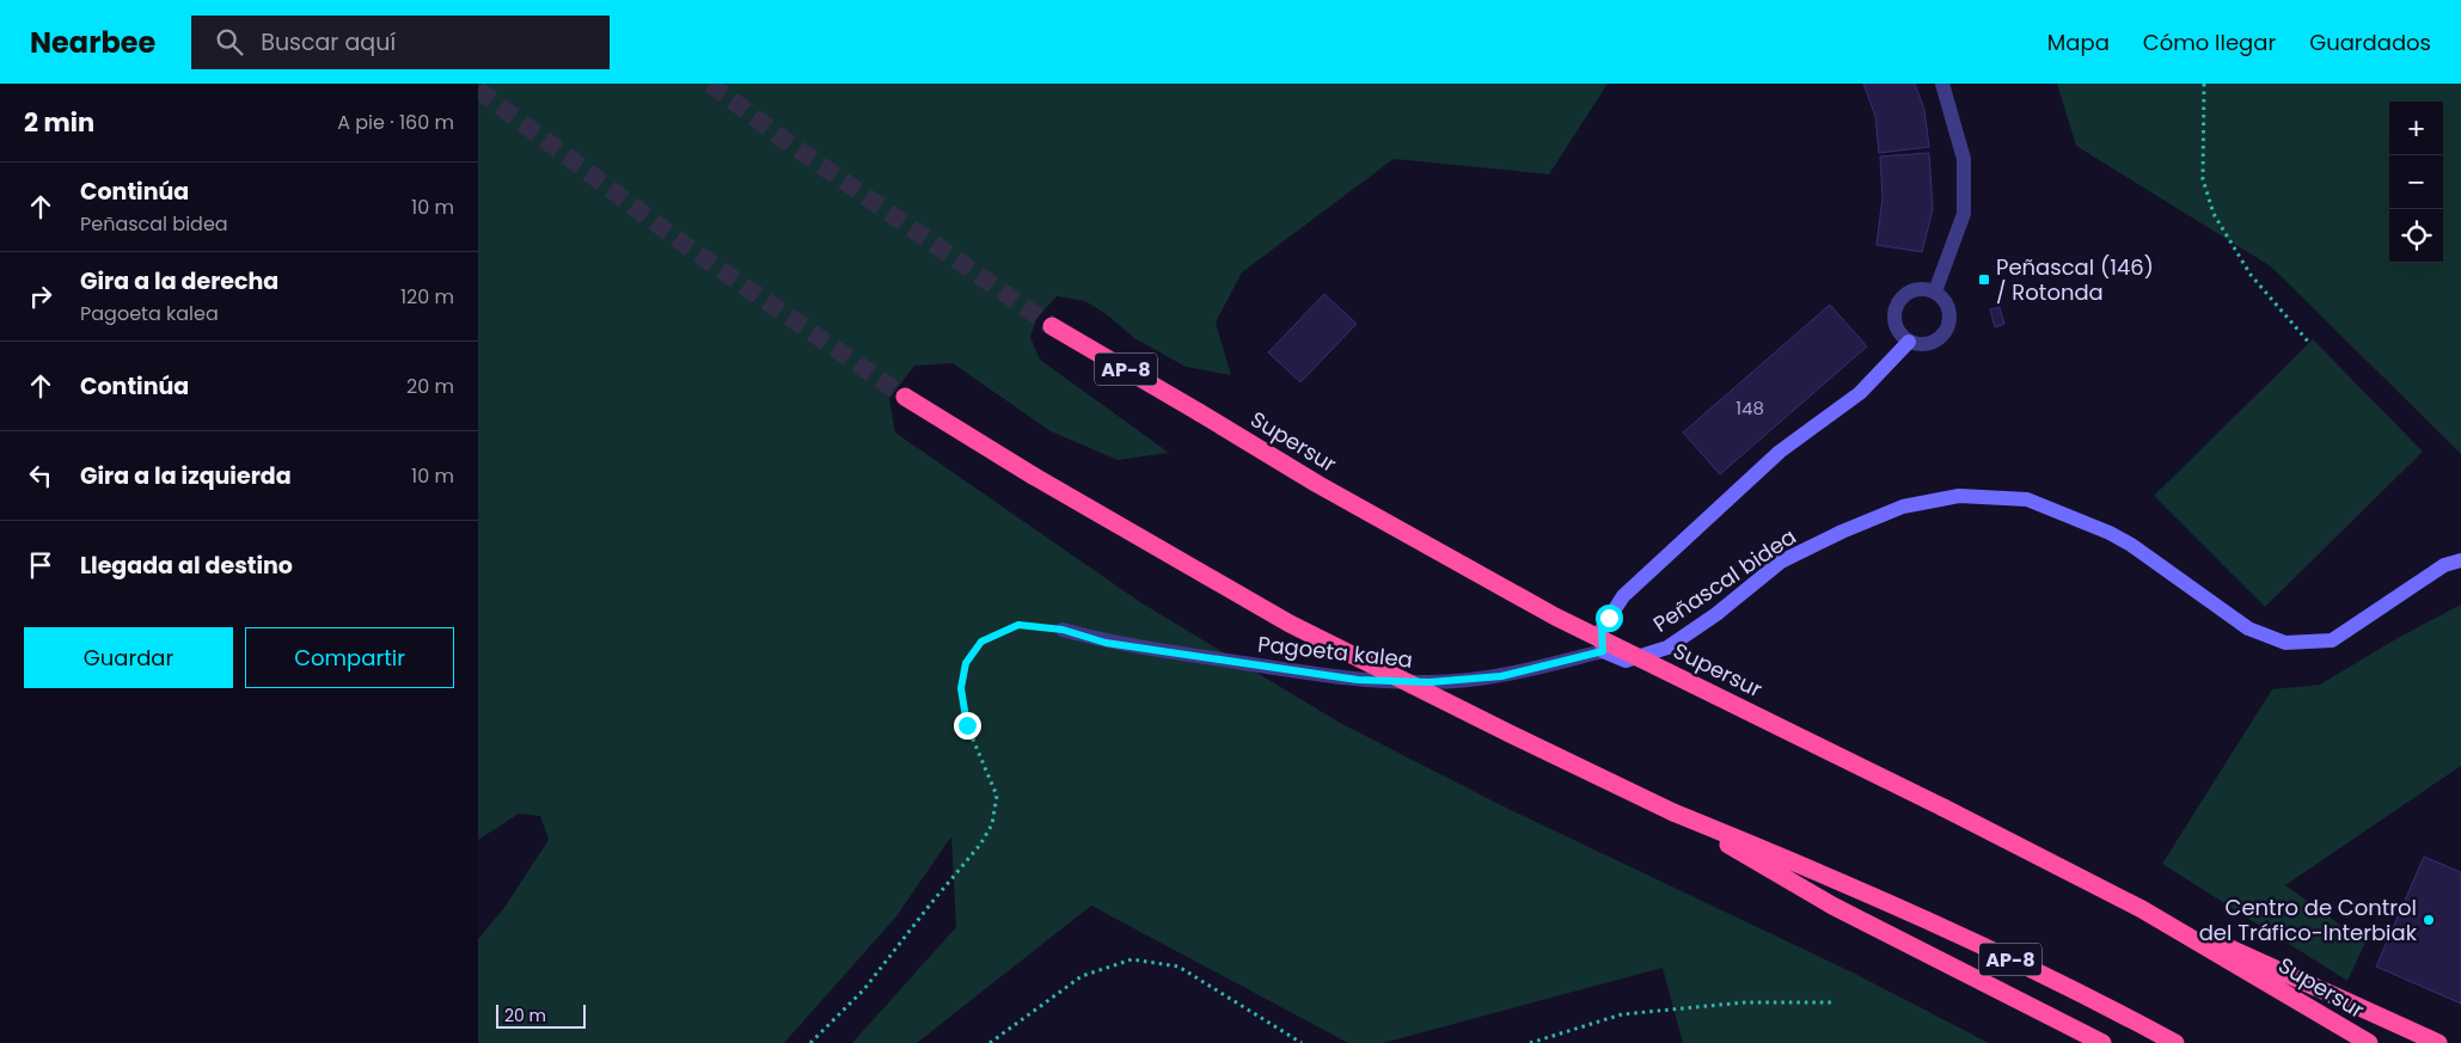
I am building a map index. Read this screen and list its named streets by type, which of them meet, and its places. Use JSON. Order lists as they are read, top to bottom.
{
  "streets": {
    "highway": ["AP-8", "Supersur"],
    "street": ["Peñascal bidea", "Pagoeta kalea"]
  },
  "crossings": [
    ["AP-8", "Supersur"],
    ["Peñascal bidea", "Pagoeta kalea"]
  ],
  "places": {
    "transit": ["Peñascal (146) / Rotonda"],
    "other": ["Centro de Control del Tráfico-Interbiak"]
  },
  "house_numbers": ["148"],
  "scale_bar": "20 m",
  "page": {
    "header": "Nearbee",
    "search": "Buscar aquí",
    "nav": ["Mapa", "Cómo llegar", "Guardados"],
    "heading": ["2 min", "A pie · 160 m"],
    "map_buttons": ["+", "−"],
    "list": [
      ["Continúa", "Peñascal bidea", "10 m"],
      ["Gira a la derecha", "Pagoeta kalea", "120 m"],
      ["Continúa", "20 m"],
      ["Gira a la izquierda", "10 m"],
      "Llegada al destino"
    ],
    "buttons": ["Guardar", "Compartir"],
    "scale": "20 m"
  }
}
